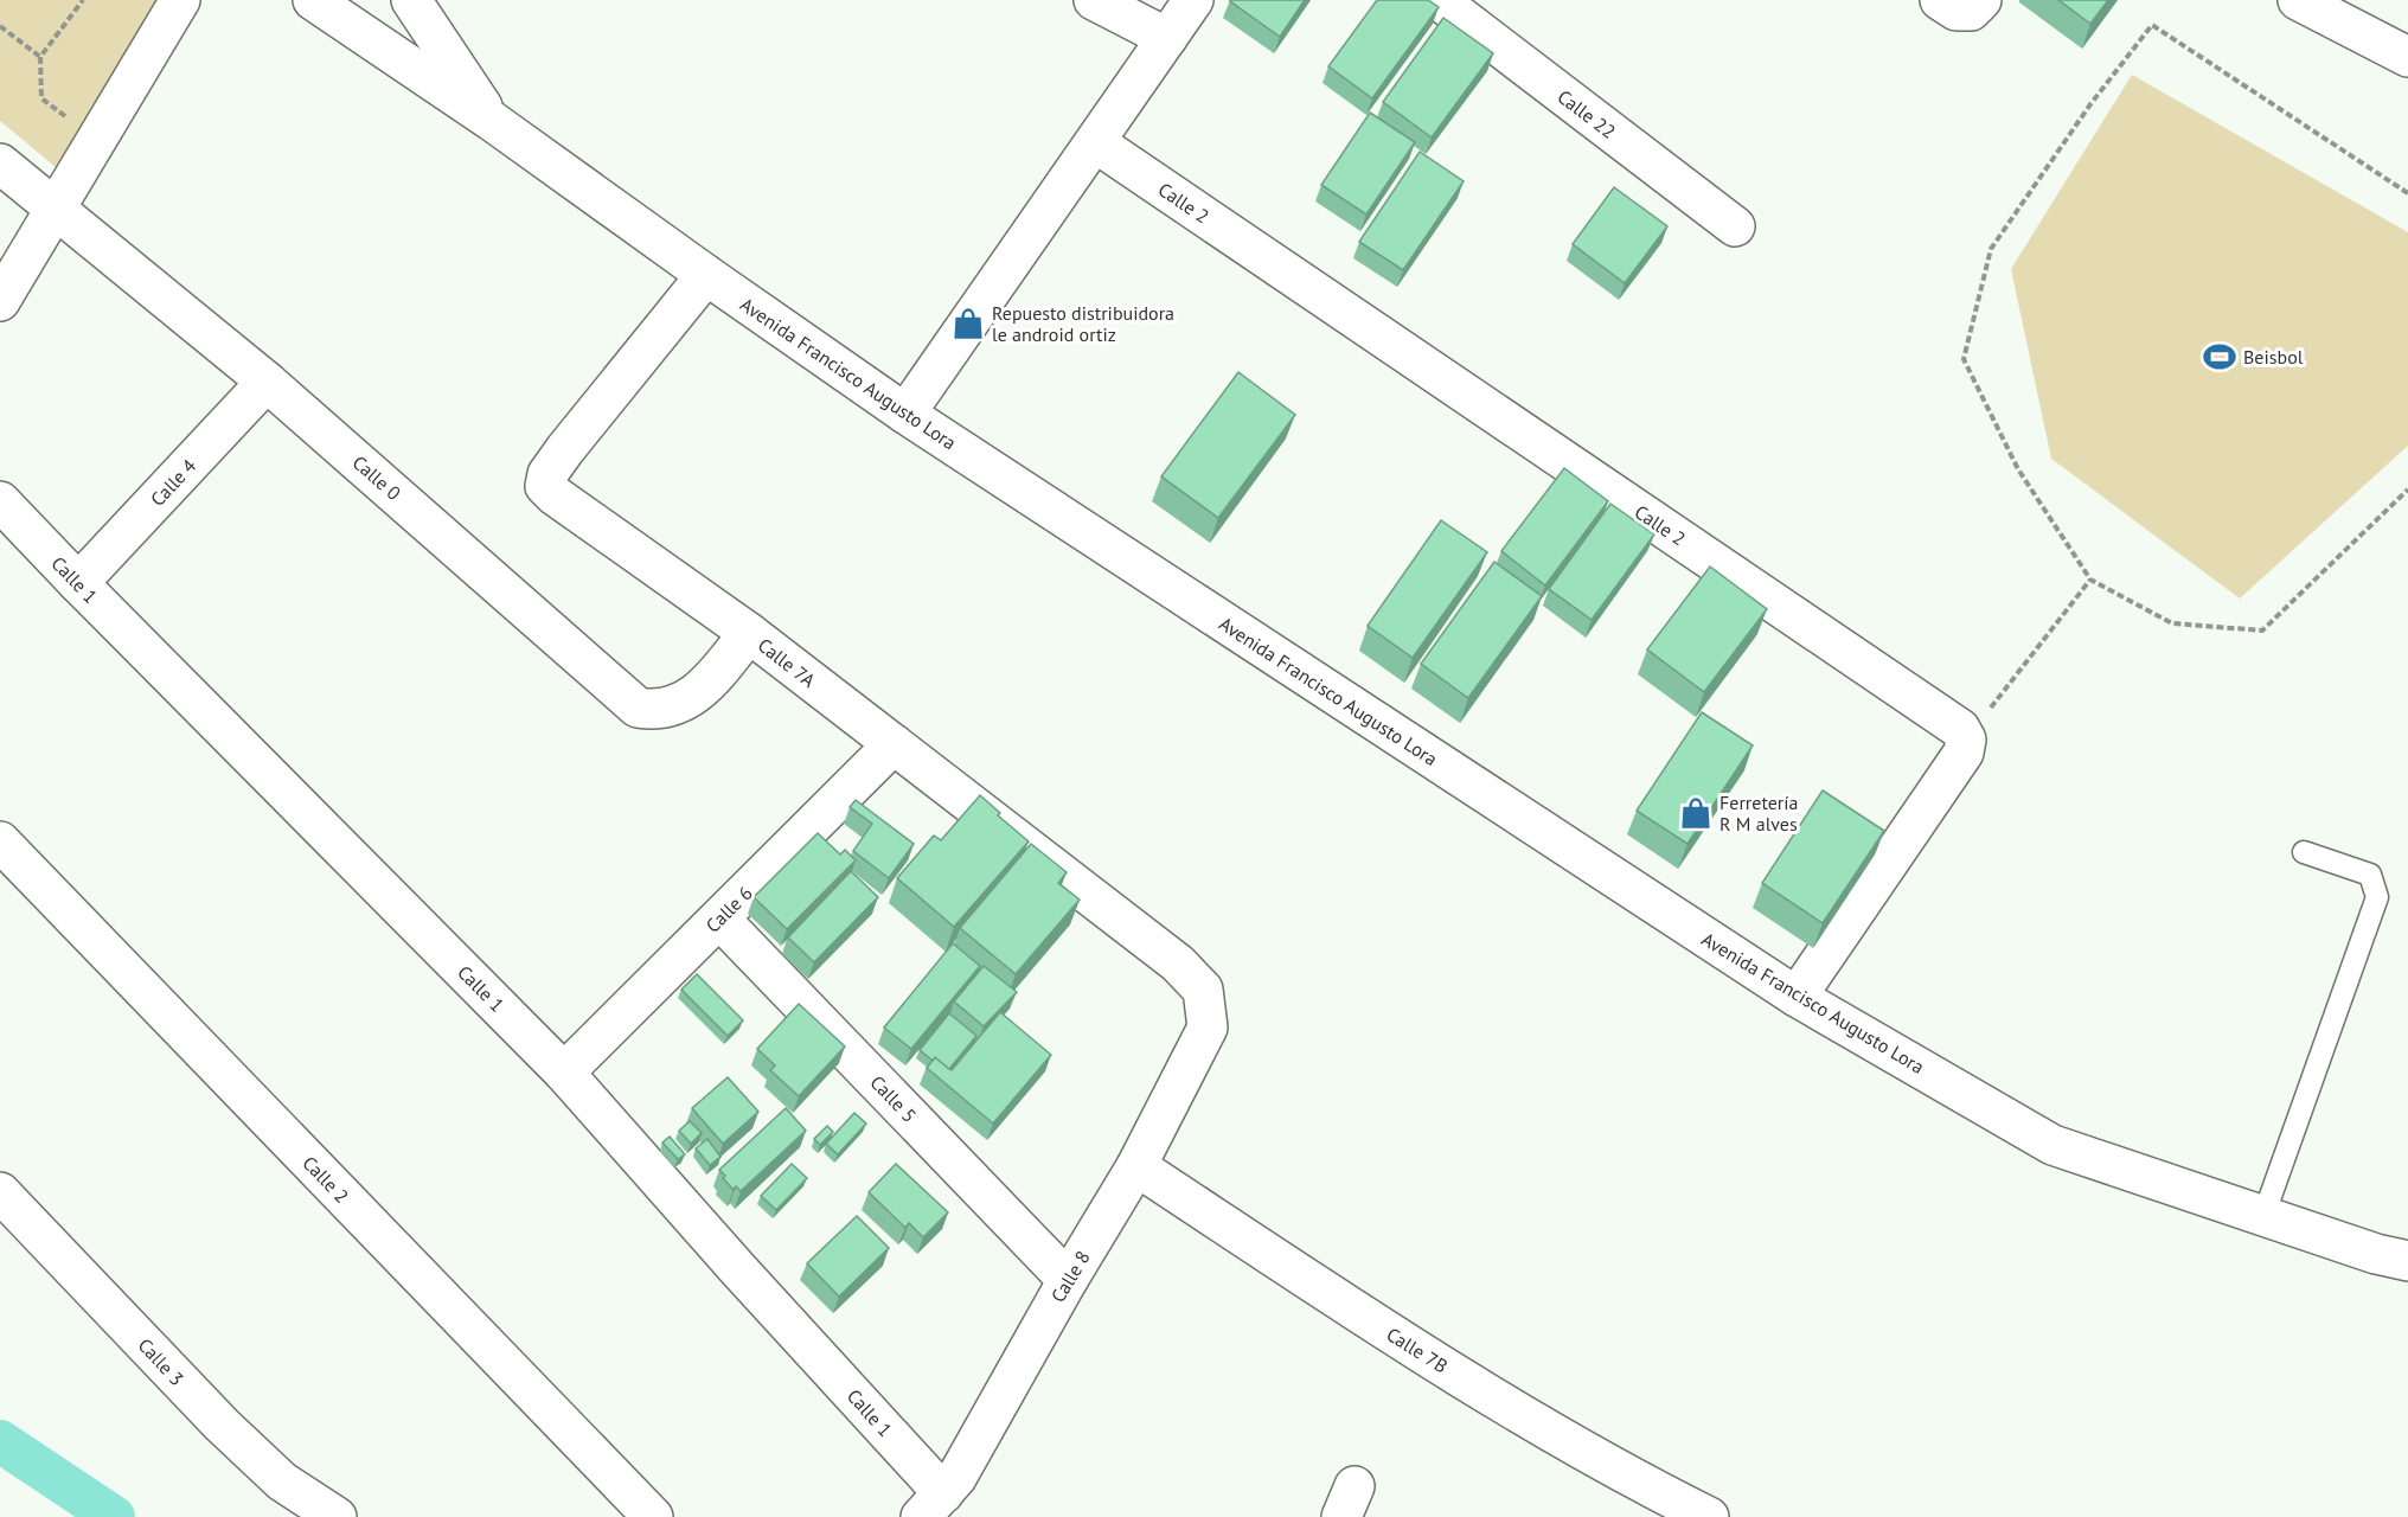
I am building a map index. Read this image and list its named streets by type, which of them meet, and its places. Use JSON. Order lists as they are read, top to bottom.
{
  "streets": {
    "street": [
      "Calle 22",
      "Calle 2",
      "Avenida Francisco Augusto Lora",
      "Calle 0",
      "Calle 4",
      "Calle 1",
      "Calle 7A",
      "Calle 6",
      "Calle 5",
      "Calle 8",
      "Calle 7B",
      "Calle 3"
    ]
  },
  "crossings": [
    ["Avenida Francisco Augusto Lora", "Calle 7A"],
    ["Calle 0", "Calle 4"],
    ["Calle 0", "Calle 7A"],
    ["Calle 4", "Calle 1"],
    ["Calle 1", "Calle 6"],
    ["Calle 1", "Calle 8"],
    ["Calle 7A", "Calle 6"],
    ["Calle 7A", "Calle 8"],
    ["Calle 6", "Calle 5"],
    ["Calle 5", "Calle 8"],
    ["Calle 8", "Calle 7B"]
  ],
  "places": {
    "shop": ["Repuesto distribuidora le android ortiz", "Ferretería R M alves"],
    "sports": ["Beisbol"]
  }
}
